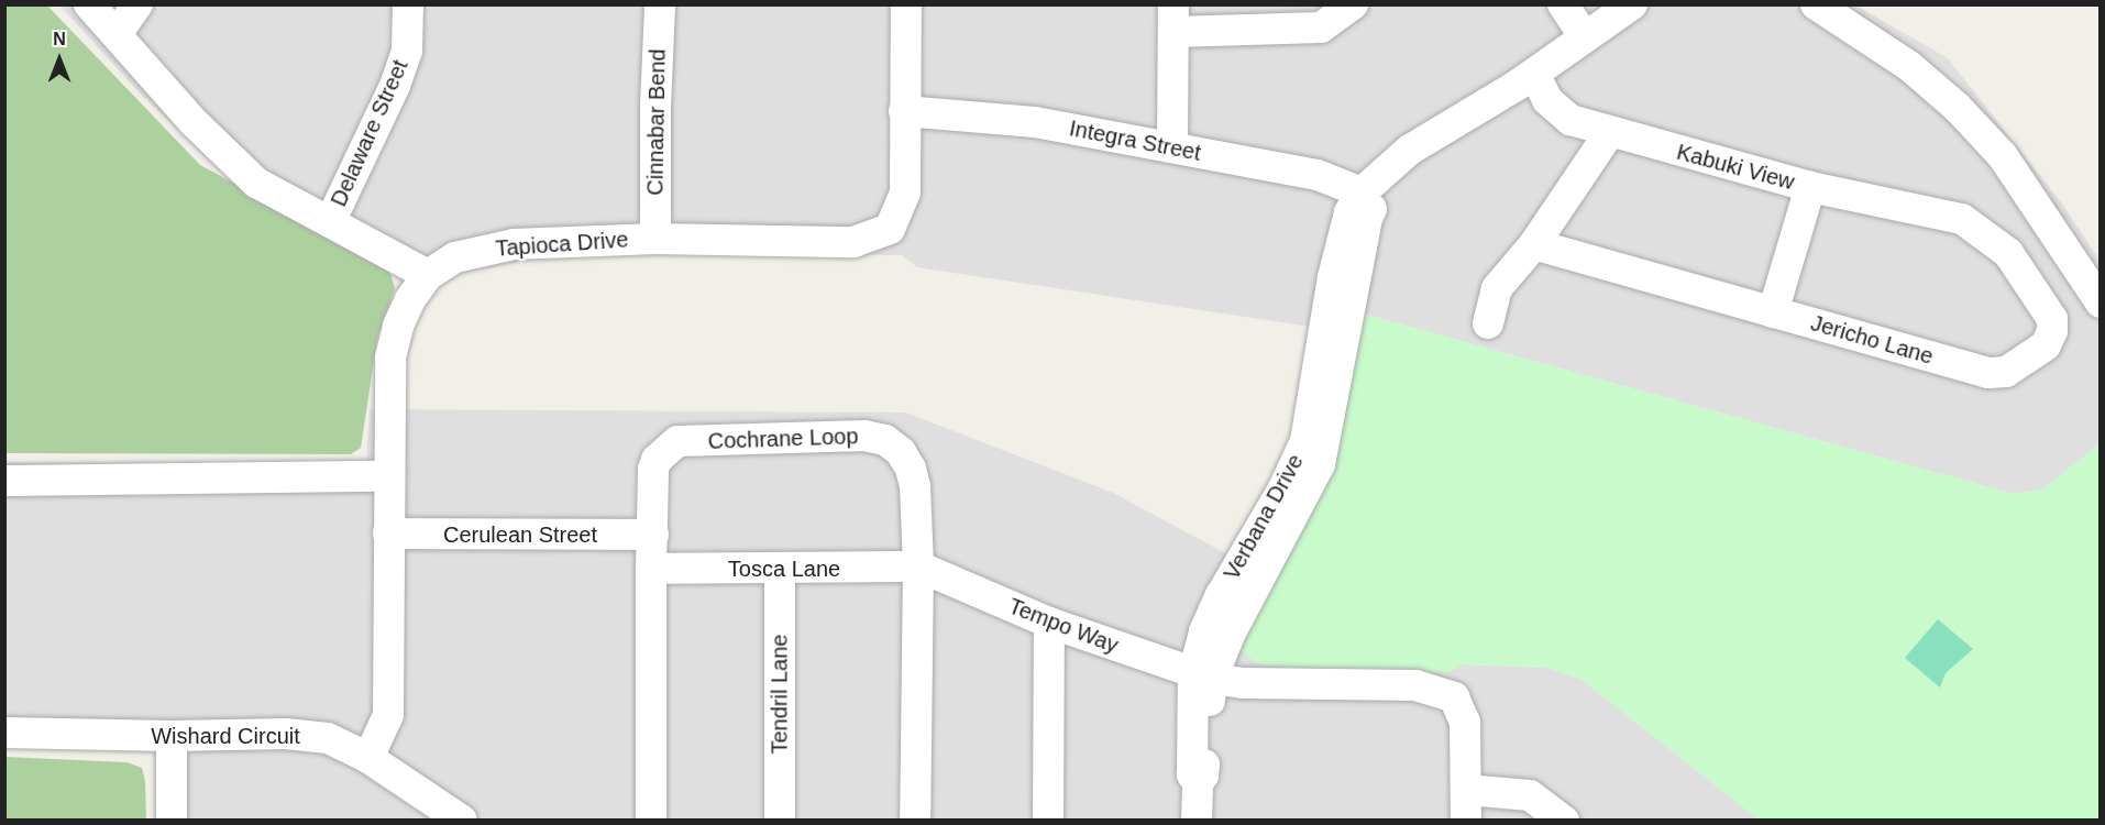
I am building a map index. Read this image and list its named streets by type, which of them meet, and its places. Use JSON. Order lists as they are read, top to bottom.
{
  "streets": {
    "street": [
      "Cinnabar Bend",
      "Delaware Street",
      "Integra Street",
      "Kabuki View",
      "Tapioca Drive",
      "Jericho Lane",
      "Cochrane Loop",
      "Verbana Drive",
      "Cerulean Street",
      "Tosca Lane",
      "Tempo Way",
      "Tendril Lane",
      "Wishard Circuit"
    ]
  },
  "crossings": [
    ["Cinnabar Bend", "Tapioca Drive"],
    ["Integra Street", "Tapioca Drive"],
    ["Integra Street", "Verbana Drive"],
    ["Kabuki View", "Jericho Lane"],
    ["Kabuki View", "Verbana Drive"],
    ["Tapioca Drive", "Cerulean Street"],
    ["Tapioca Drive", "Wishard Circuit"],
    ["Cochrane Loop", "Cerulean Street"],
    ["Cochrane Loop", "Tosca Lane"],
    ["Cochrane Loop", "Tempo Way"],
    ["Verbana Drive", "Tempo Way"],
    ["Tosca Lane", "Tempo Way"],
    ["Tosca Lane", "Tendril Lane"]
  ],
  "north": "top"
}
